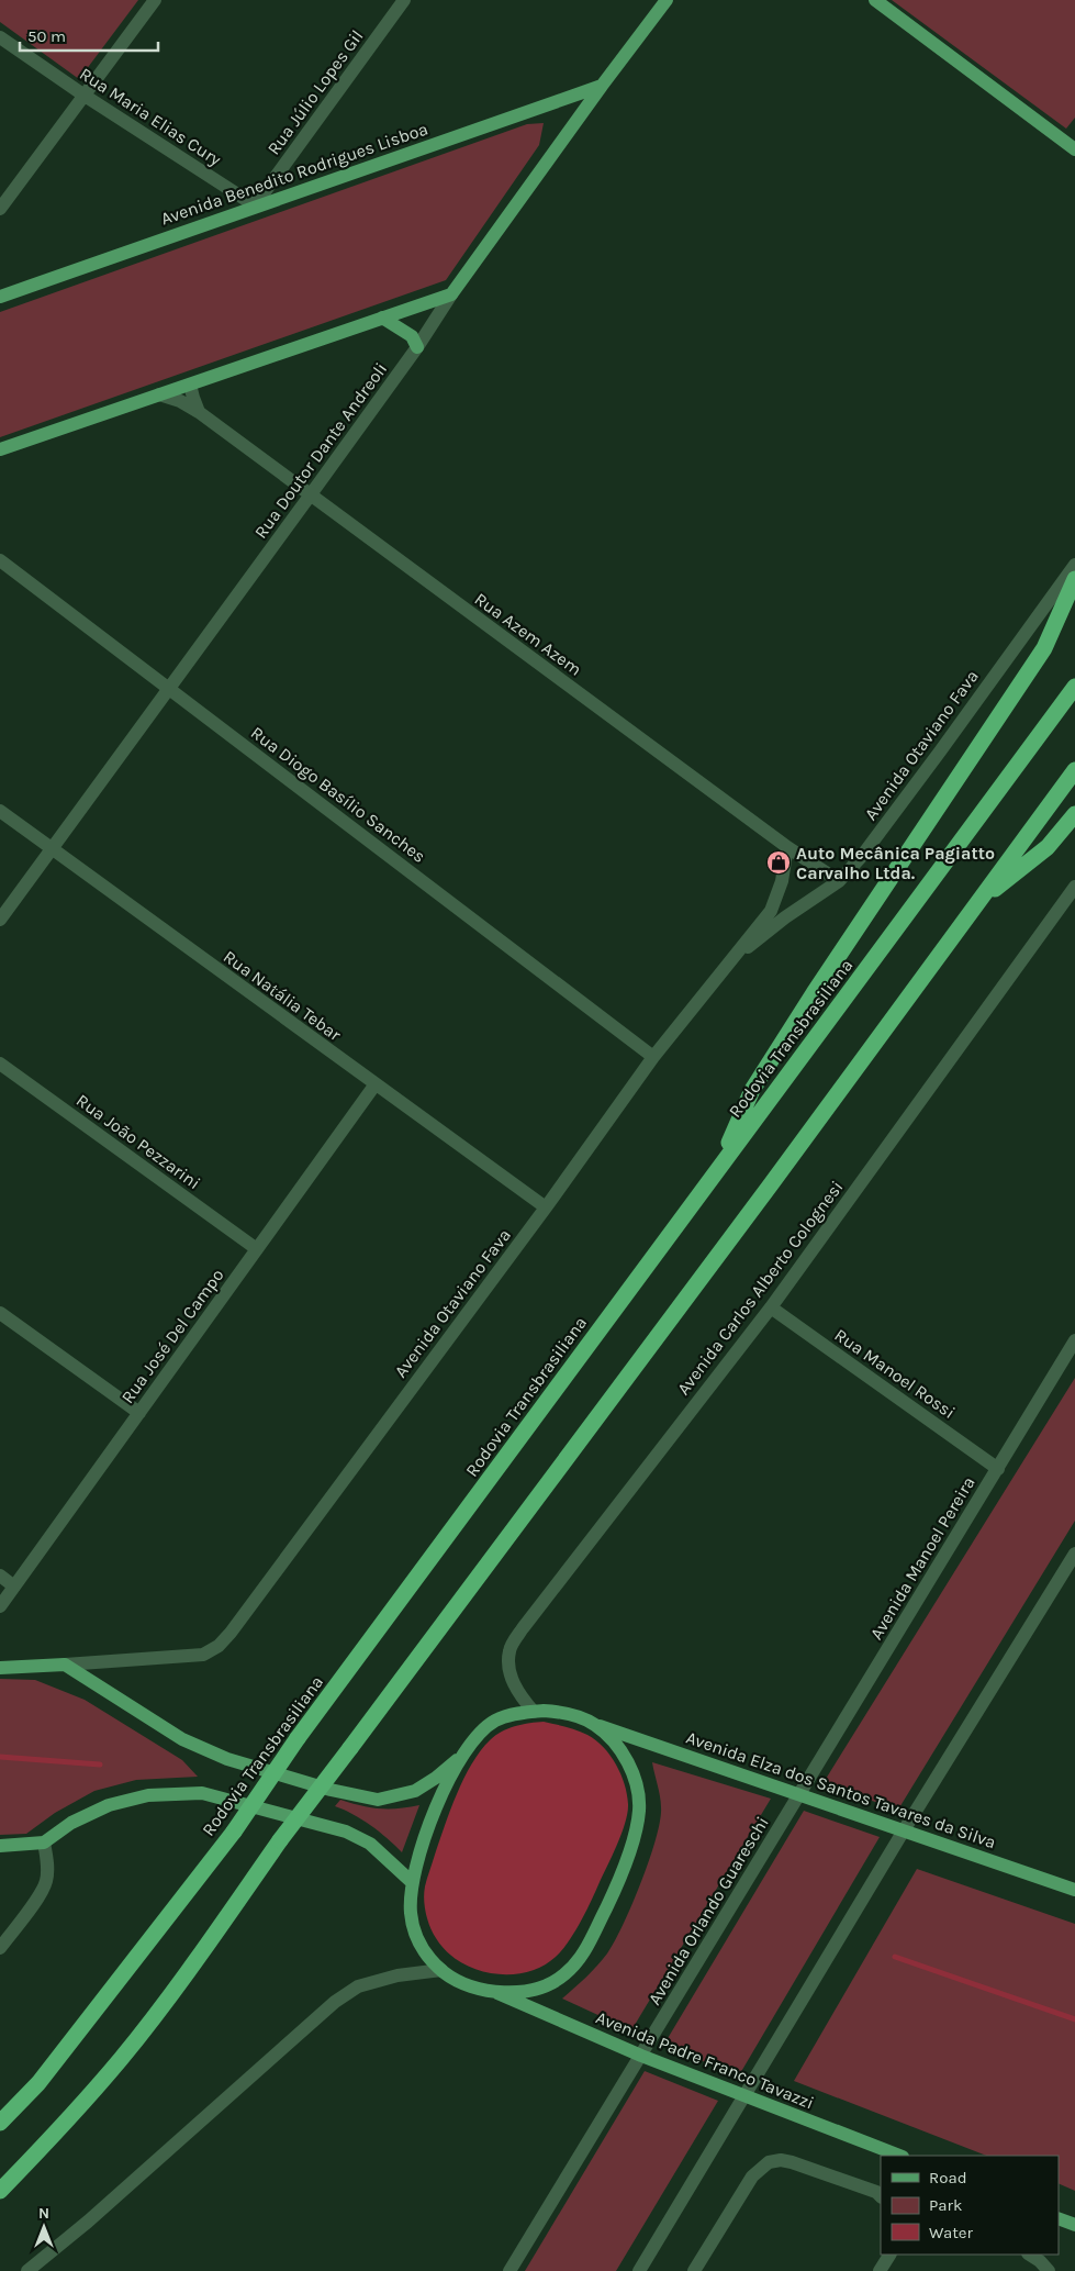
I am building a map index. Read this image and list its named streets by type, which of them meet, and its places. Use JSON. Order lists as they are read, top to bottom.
{
  "streets": {
    "highway": ["Rodovia Transbrasiliana"],
    "main road": [
      "Avenida Benedito Rodrigues Lisboa",
      "Rua Doutor Dante Andreoli",
      "Avenida Elza dos Santos Tavares da Silva",
      "Avenida Padre Franco Tavazzi"
    ],
    "street": [
      "Rua Júlio Lopes Gil",
      "Rua Maria Elias Cury",
      "Rua Azem Azem",
      "Avenida Otaviano Fava",
      "Rua Diogo Basílio Sanches",
      "Rua Natália Tebar",
      "Rua João Pezzarini",
      "Avenida Carlos Alberto Colognesi",
      "Rua José Del Campo",
      "Rua Manoel Rossi",
      "Avenida Manoel Pereira",
      "Avenida Orlando Guareschi"
    ]
  },
  "crossings": [
    ["Rua Júlio Lopes Gil", "Rua Maria Elias Cury"],
    ["Rua Júlio Lopes Gil", "Avenida Benedito Rodrigues Lisboa"],
    ["Rua Maria Elias Cury", "Avenida Benedito Rodrigues Lisboa"],
    ["Avenida Benedito Rodrigues Lisboa", "Rua Doutor Dante Andreoli"],
    ["Rua Doutor Dante Andreoli", "Rua Azem Azem"],
    ["Rua Doutor Dante Andreoli", "Rua Diogo Basílio Sanches"],
    ["Rua Doutor Dante Andreoli", "Rua Natália Tebar"],
    ["Rua Azem Azem", "Avenida Otaviano Fava"],
    ["Avenida Otaviano Fava", "Rua Diogo Basílio Sanches"],
    ["Avenida Otaviano Fava", "Rua Natália Tebar"],
    ["Rua Natália Tebar", "Rua José Del Campo"],
    ["Rua João Pezzarini", "Rua José Del Campo"],
    ["Avenida Carlos Alberto Colognesi", "Rua Manoel Rossi"],
    ["Avenida Carlos Alberto Colognesi", "Avenida Elza dos Santos Tavares da Silva"],
    ["Rua Manoel Rossi", "Avenida Manoel Pereira"],
    ["Avenida Manoel Pereira", "Avenida Elza dos Santos Tavares da Silva"],
    ["Avenida Manoel Pereira", "Avenida Orlando Guareschi"],
    ["Avenida Elza dos Santos Tavares da Silva", "Avenida Orlando Guareschi"],
    ["Avenida Orlando Guareschi", "Avenida Padre Franco Tavazzi"]
  ],
  "places": {
    "shop": ["Auto Mecânica Pagiatto Carvalho Ltda."]
  },
  "legend": ["Road", "Park", "Water"],
  "scale_bar": "50 m",
  "north": "top"
}
